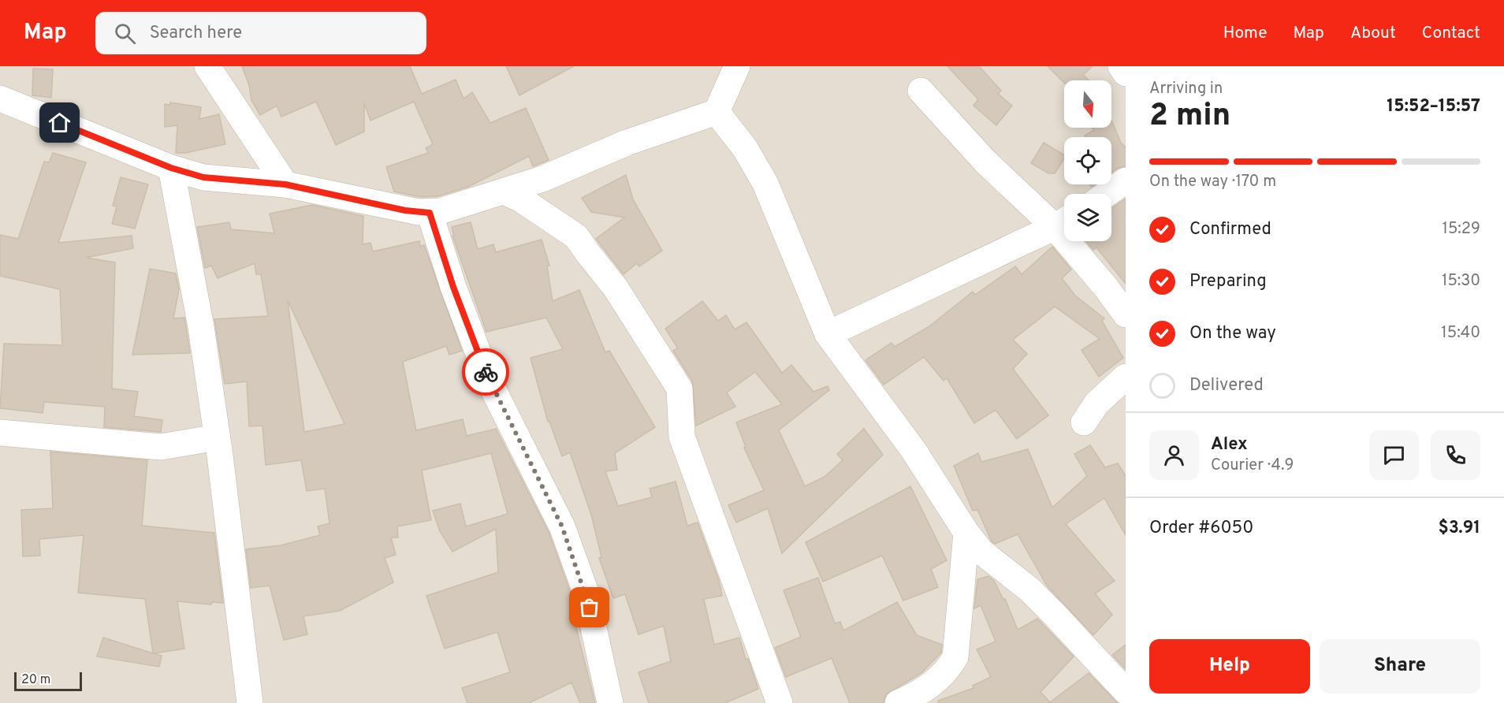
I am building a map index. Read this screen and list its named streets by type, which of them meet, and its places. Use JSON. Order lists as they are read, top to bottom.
{
  "scale_bar": "20 m",
  "north": "bottom",
  "page": {
    "header": "Map",
    "search": "Search here",
    "nav": [
      "Home",
      "Map",
      "About",
      "Contact"
    ],
    "heading": ["2 min", "Arriving in", "15:52–15:57"],
    "panel": [
      "Alex",
      "Courier · 4.9",
      "Order #6050",
      "$3.91"
    ],
    "bar": "On the way · 170 m",
    "list": [
      ["Confirmed", "15:29"],
      ["Preparing", "15:30"],
      ["On the way", "15:40"],
      "Delivered"
    ],
    "buttons": ["Help", "Share"],
    "scale": "20 m"
  }
}
